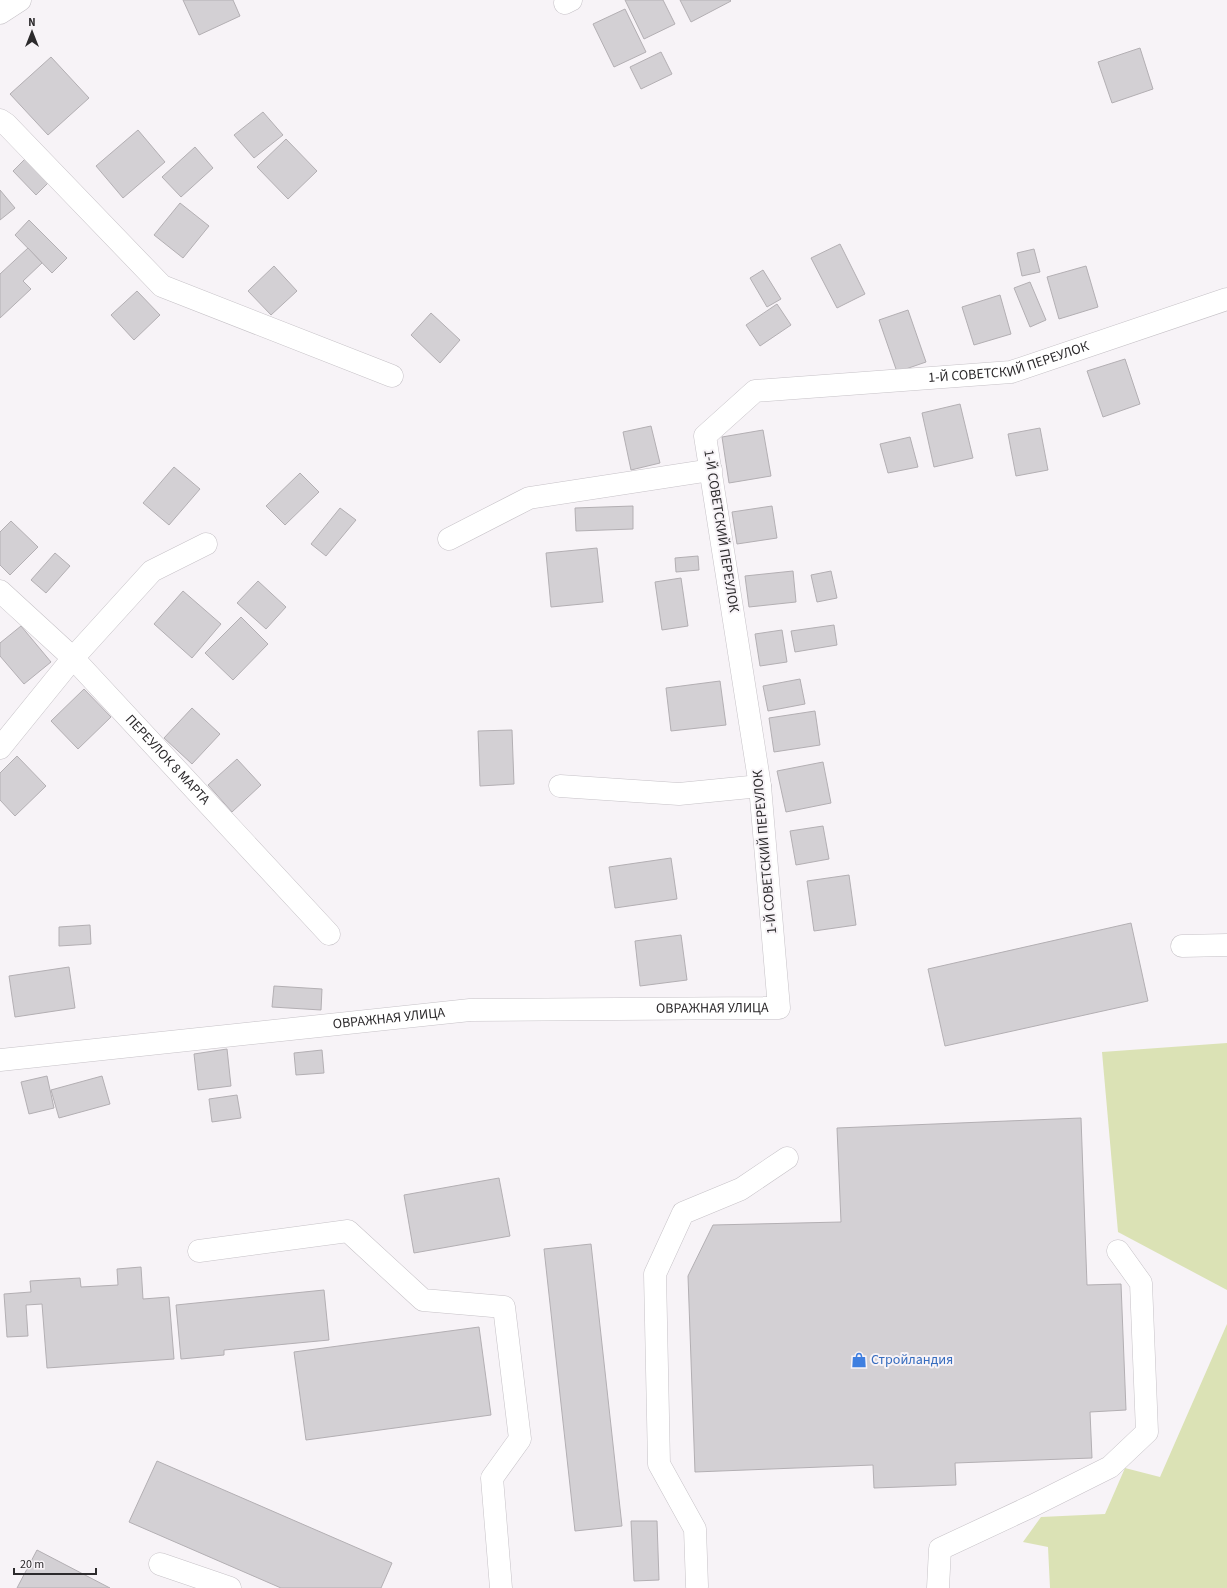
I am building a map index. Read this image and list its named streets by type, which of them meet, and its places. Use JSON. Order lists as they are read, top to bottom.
{
  "streets": {
    "street": ["1-Й СОВЕТСКИЙ ПЕРЕУЛОК", "ПЕРЕУЛОК 8 МАРТА", "ОВРАЖНАЯ УЛИЦА"]
  },
  "crossings": [
    ["1-Й СОВЕТСКИЙ ПЕРЕУЛОК", "ОВРАЖНАЯ УЛИЦА"]
  ],
  "places": {
    "shop": ["Стройландия"]
  },
  "scale_bar": "20 m",
  "north": "top"
}
